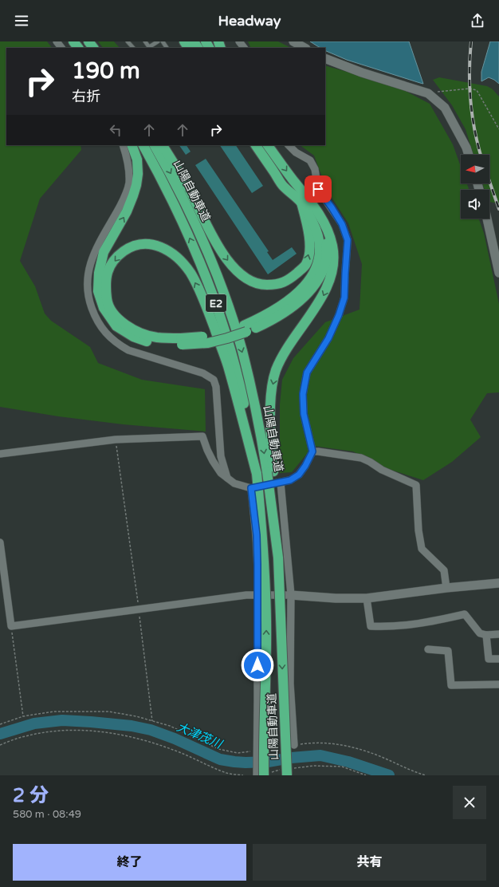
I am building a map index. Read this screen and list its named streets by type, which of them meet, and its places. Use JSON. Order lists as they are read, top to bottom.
{
  "streets": {
    "highway": ["山陽自動車道", "E2"]
  },
  "water": ["大津茂川"],
  "north": "left",
  "page": {
    "header": "Headway",
    "turn": ["190 m", "右折"],
    "heading": ["2 分", "580 m · 08:49"],
    "buttons": ["終了", "共有"]
  }
}
